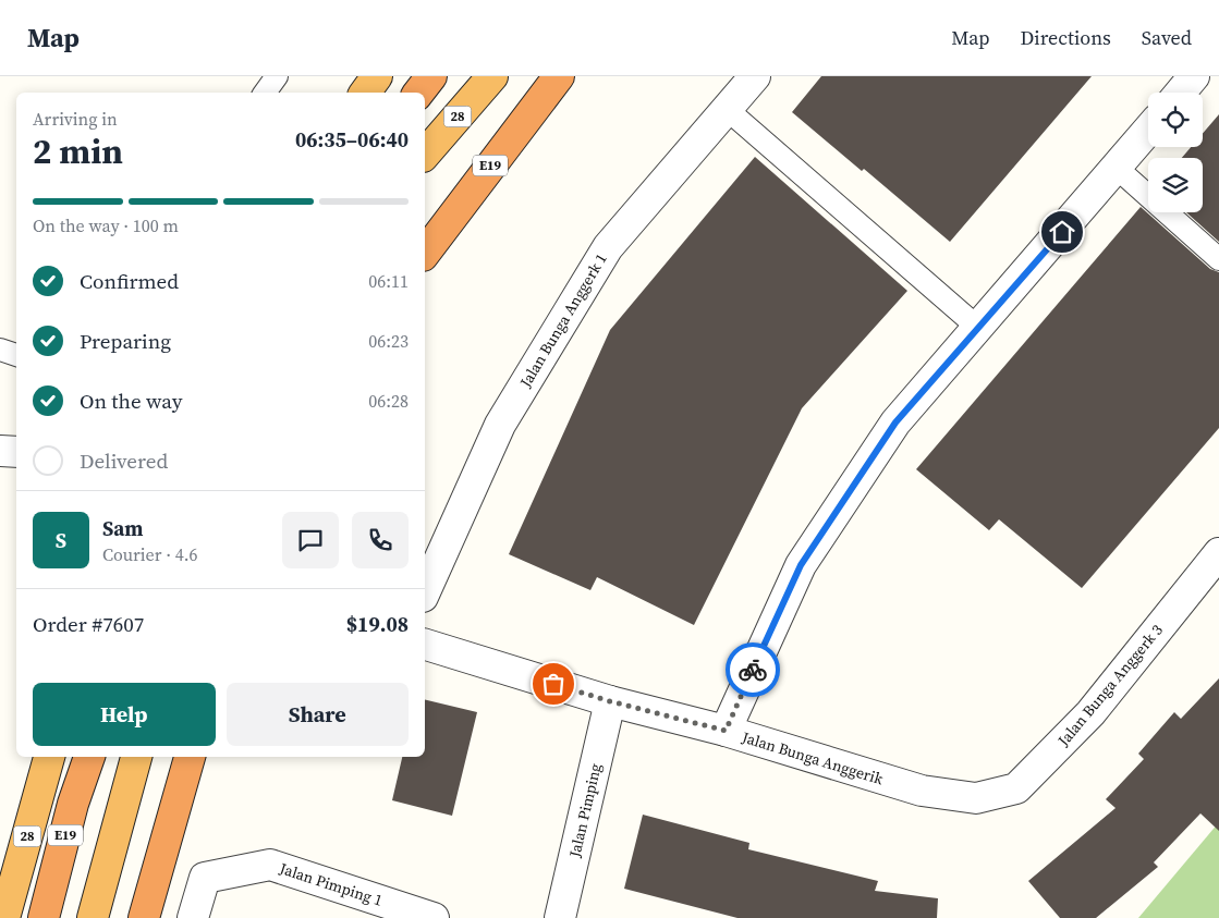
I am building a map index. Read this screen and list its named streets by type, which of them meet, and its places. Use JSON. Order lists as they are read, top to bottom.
{
  "streets": {
    "highway": ["28", "E19"],
    "street": [
      "Jalan Bunga Anggerk 1",
      "Jalan Bunga Anggerk 3",
      "Jalan Bunga Anggerik",
      "Jalan Pimping",
      "Jalan Pimping 1"
    ]
  },
  "crossings": [
    ["Jalan Bunga Anggerk 3", "Jalan Bunga Anggerik"],
    ["Jalan Bunga Anggerik", "Jalan Pimping"]
  ],
  "page": {
    "header": "Map",
    "nav": ["Map", "Directions", "Saved"],
    "heading": ["2 min", "Arriving in", "06:35–06:40"],
    "panel": [
      "Sam",
      "Courier · 4.6",
      "Order #7607",
      "$19.08"
    ],
    "bar": "On the way · 100 m",
    "list": [
      ["Confirmed", "06:11"],
      ["Preparing", "06:23"],
      ["On the way", "06:28"],
      "Delivered"
    ],
    "round": "S",
    "buttons": ["Help", "Share"]
  }
}
